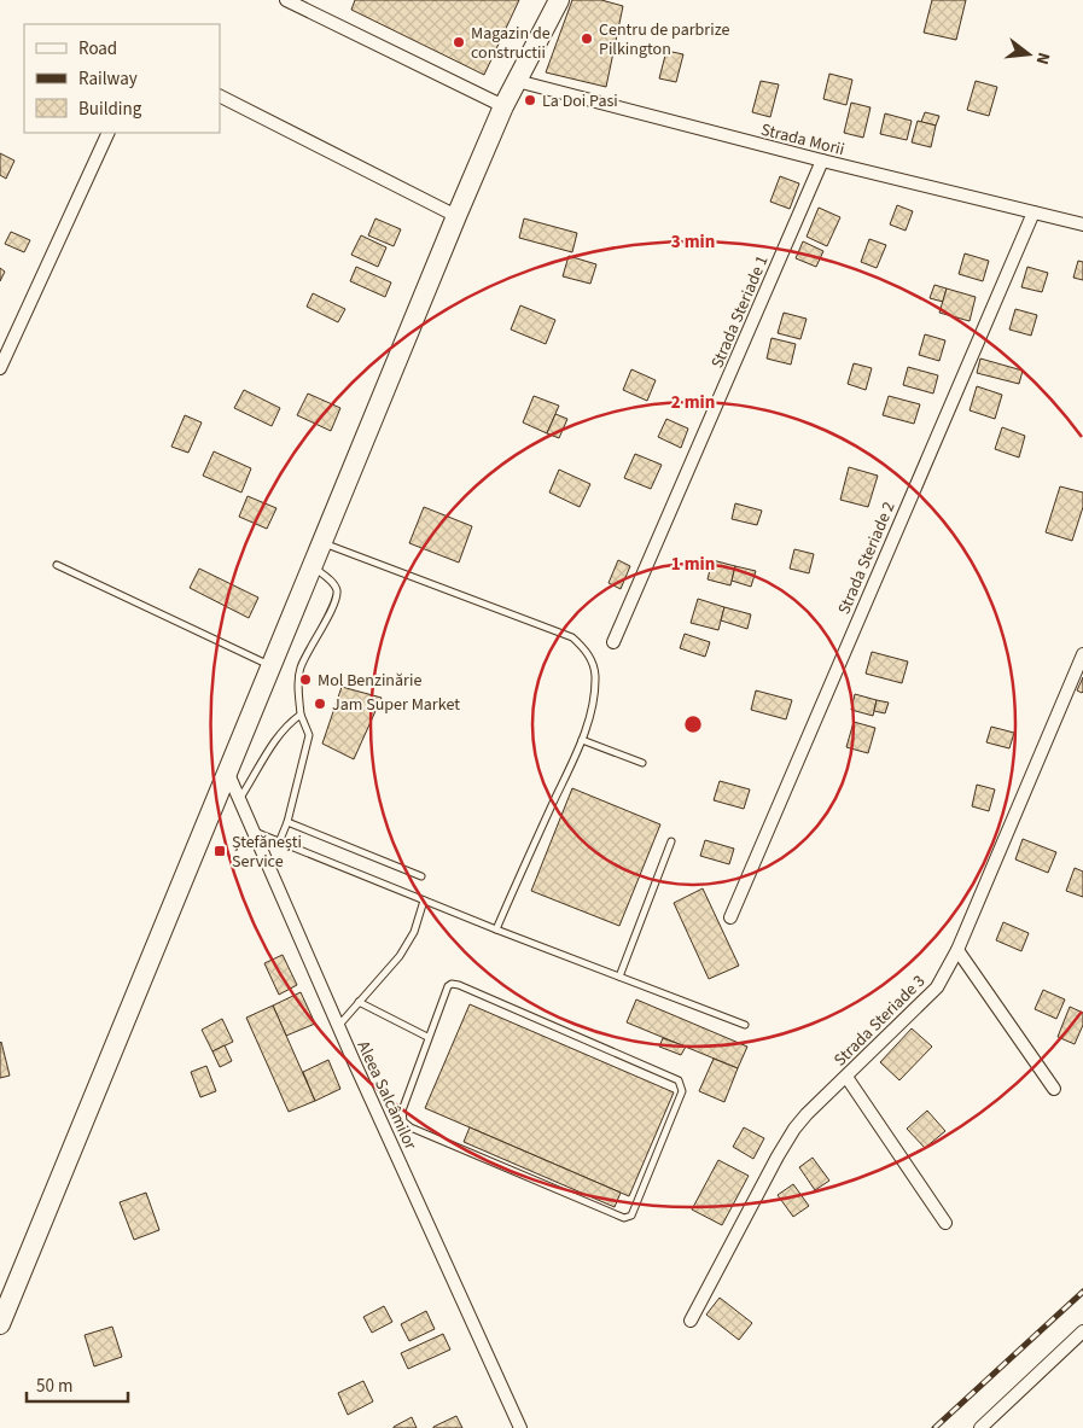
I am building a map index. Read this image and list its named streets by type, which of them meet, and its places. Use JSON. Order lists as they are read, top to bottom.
{
  "streets": {
    "street": [
      "Strada Morii",
      "Strada Steriade 1",
      "Strada Steriade 2",
      "Strada Steriade 3",
      "Aleea Salcâmilor"
    ]
  },
  "crossings": [
    ["Strada Morii", "Strada Steriade 1"],
    ["Strada Morii", "Strada Steriade 2"]
  ],
  "places": {
    "other": [
      "Centru de parbrize Pilkington",
      "Magazin de constructii",
      "La Doi Pasi",
      "Mol Benzinărie",
      "Jam Super Market"
    ],
    "transit": ["Ștefănești Service"]
  },
  "legend": ["Road", "Railway", "Building"],
  "scale_bar": "50 m",
  "north": "right",
  "rings": ["3 min", "2 min", "1 min"]
}
